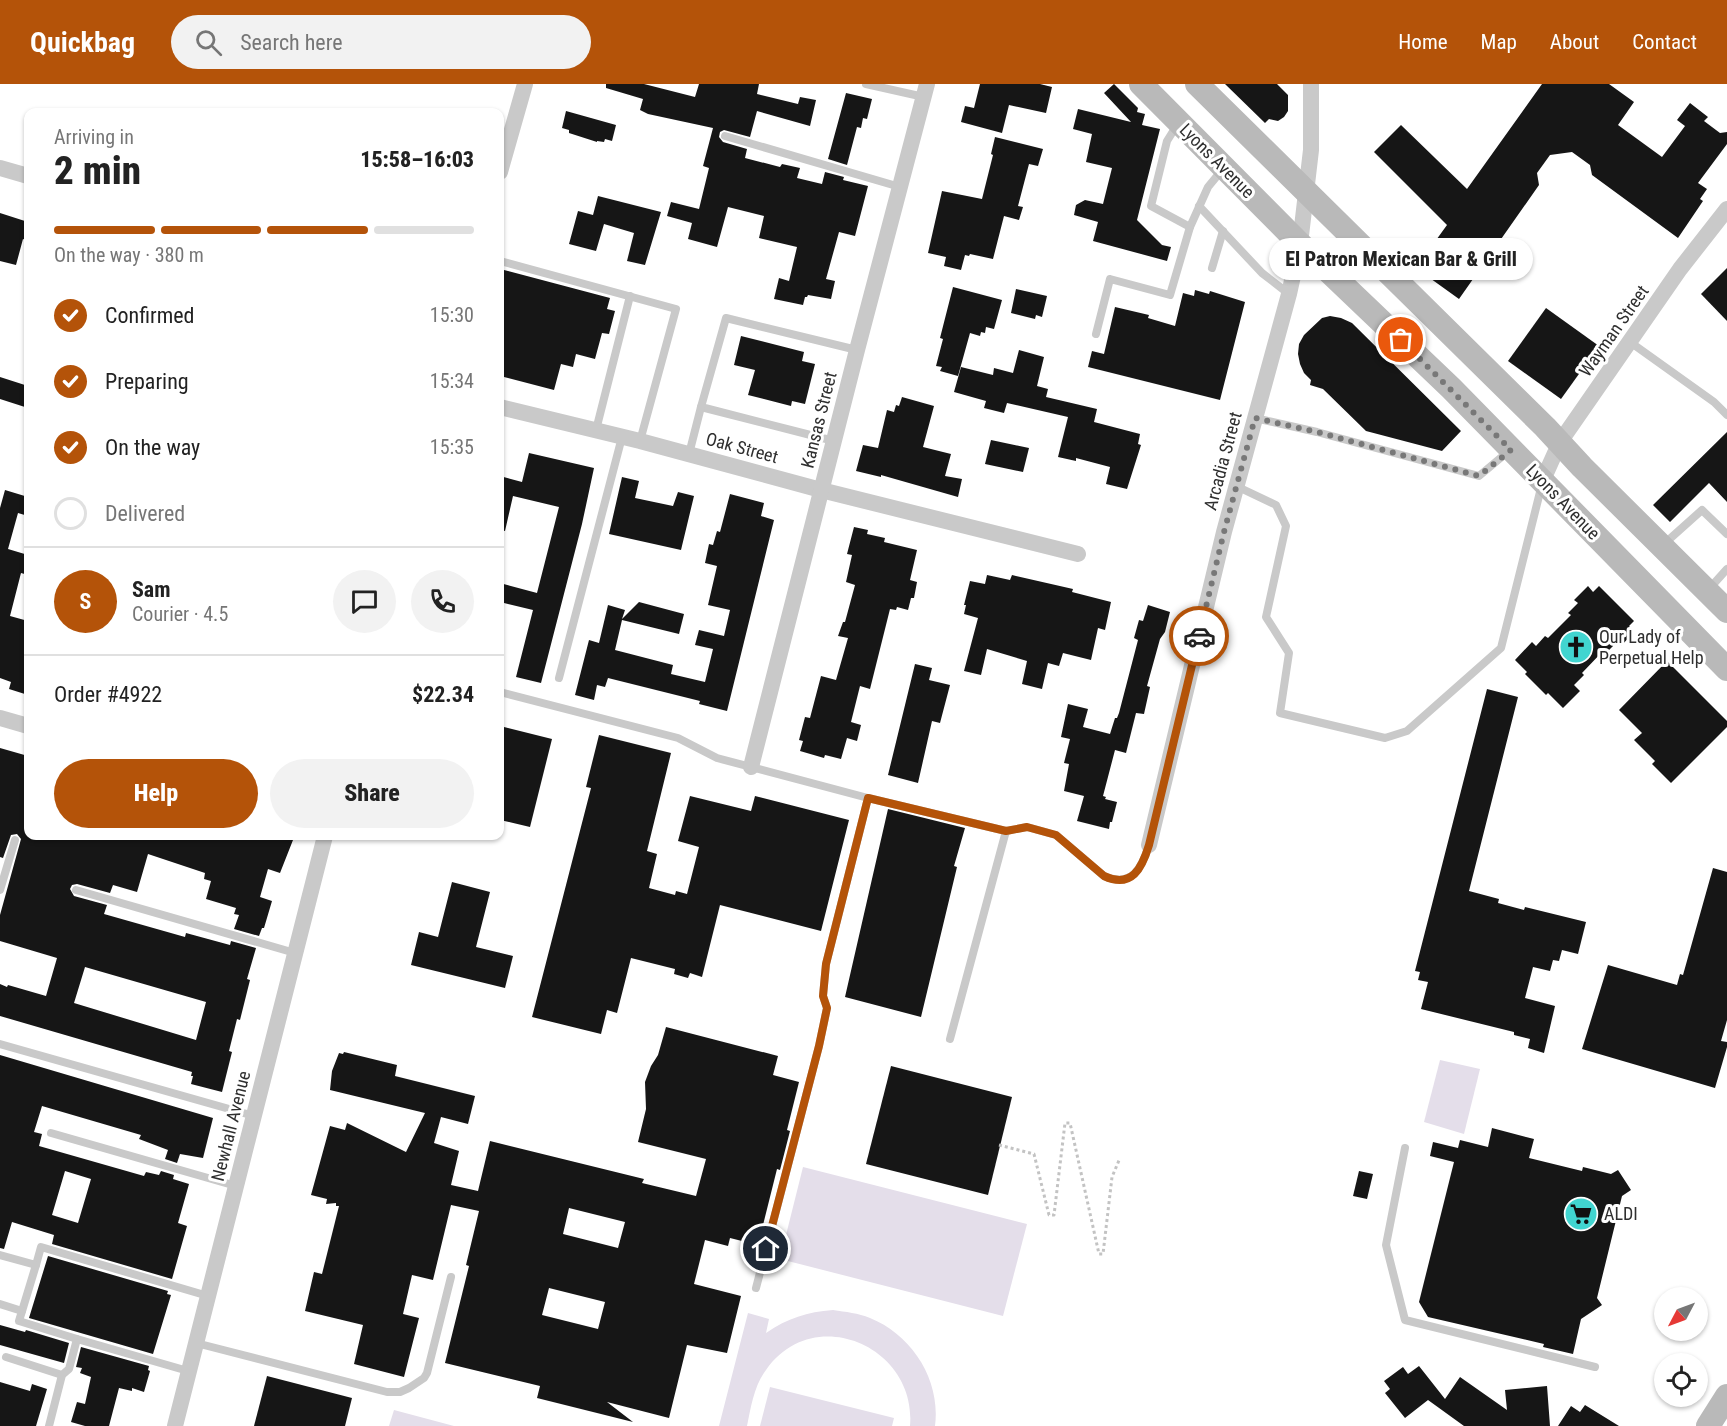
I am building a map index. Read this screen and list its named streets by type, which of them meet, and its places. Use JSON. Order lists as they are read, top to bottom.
{
  "streets": {
    "main road": ["Lyons Avenue"],
    "street": [
      "Wayman Street",
      "Kansas Street",
      "Oak Street",
      "Arcadia Street",
      "Newhall Avenue"
    ]
  },
  "crossings": [
    ["Lyons Avenue", "Wayman Street"],
    ["Lyons Avenue", "Arcadia Street"],
    ["Kansas Street", "Oak Street"]
  ],
  "places": {
    "other": ["El Patron Mexican Bar & Grill"],
    "church": ["Our Lady of Perpetual Help"],
    "supermarket": ["ALDI"]
  },
  "north": "bottom left",
  "page": {
    "header": "Quickbag",
    "search": "Search here",
    "nav": [
      "Home",
      "Map",
      "About",
      "Contact"
    ],
    "heading": ["2 min", "Arriving in", "15:58–16:03"],
    "panel": [
      "Sam",
      "Courier · 4.5",
      "Order #4922",
      "$22.34"
    ],
    "bar": "On the way · 380 m",
    "bubble": "El Patron Mexican Bar & Grill",
    "list": [
      ["Confirmed", "15:30"],
      ["Preparing", "15:34"],
      ["On the way", "15:35"],
      "Delivered"
    ],
    "round": "S",
    "buttons": ["Help", "Share"]
  }
}
